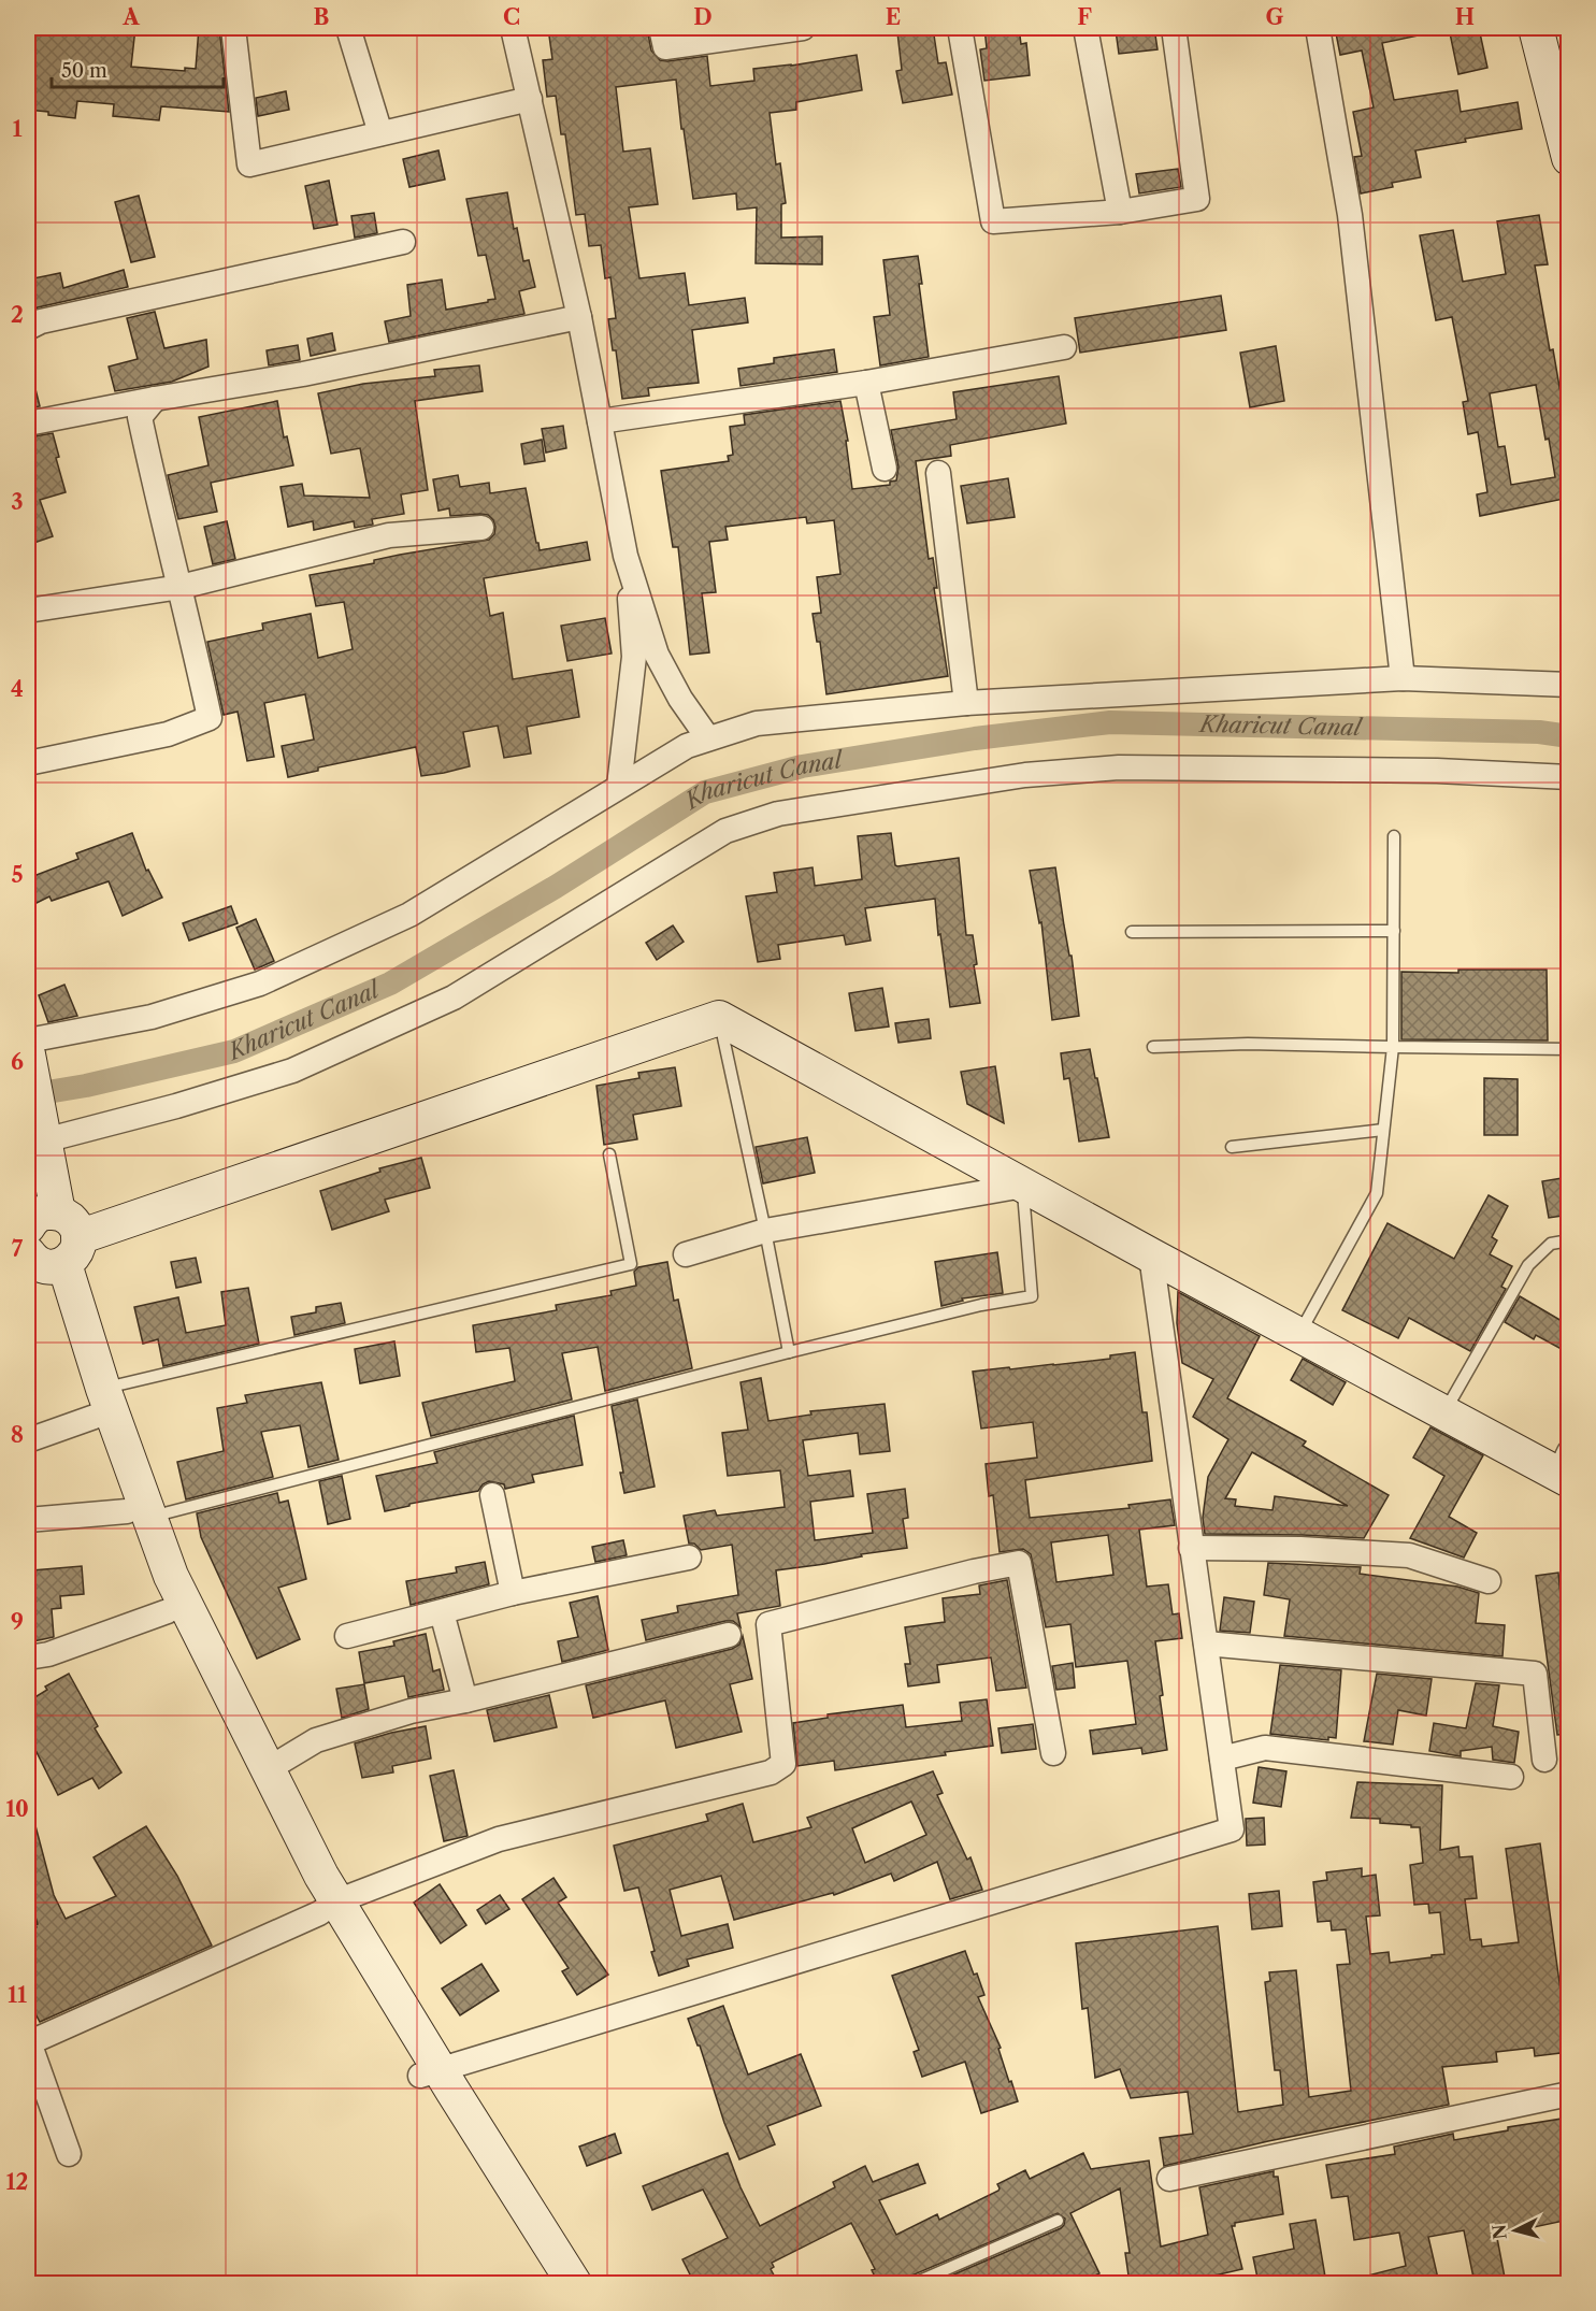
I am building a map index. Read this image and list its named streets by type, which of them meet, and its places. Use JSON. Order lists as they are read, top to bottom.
{
  "water": ["Kharicut Canal"],
  "scale_bar": "50 m",
  "north": "left",
  "grid": {
    "columns": [
      "A",
      "B",
      "C",
      "D",
      "E",
      "F",
      "G",
      "H"
    ],
    "rows": [
      "1",
      "2",
      "3",
      "4",
      "5",
      "6",
      "7",
      "8",
      "9",
      "10",
      "11",
      "12"
    ]
  }
}
